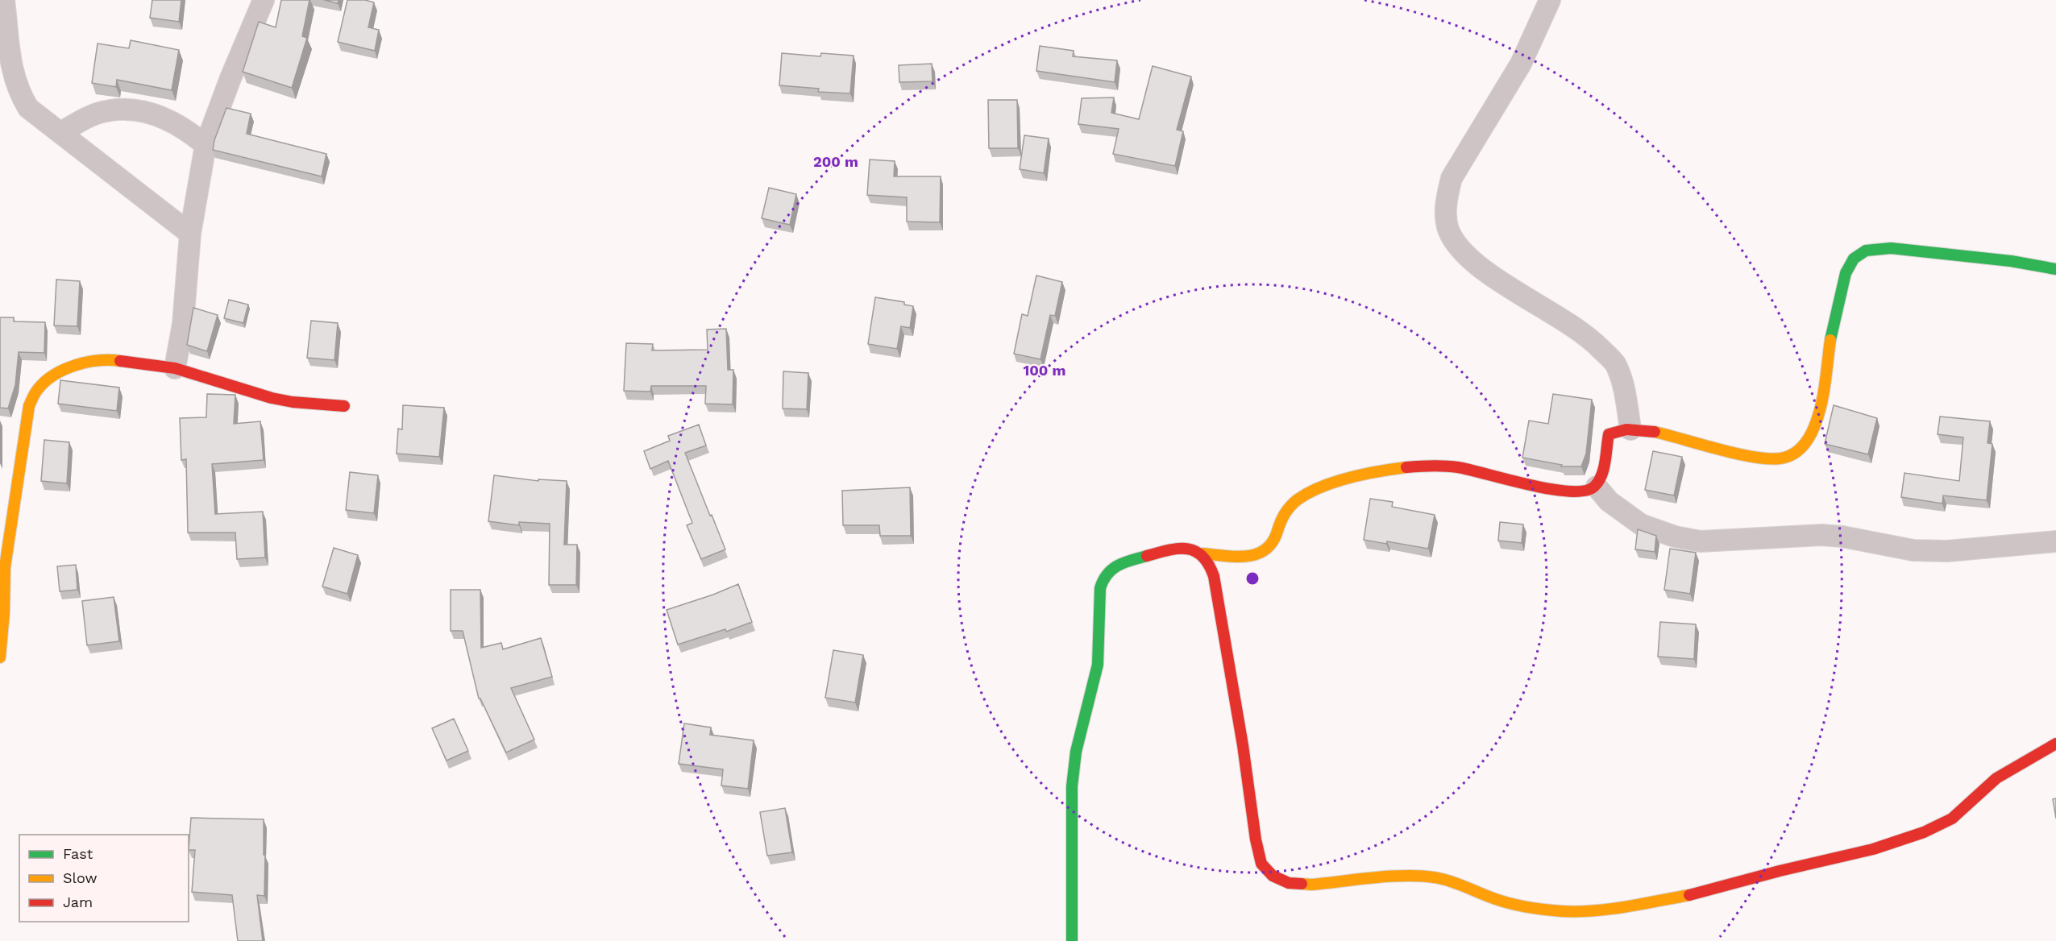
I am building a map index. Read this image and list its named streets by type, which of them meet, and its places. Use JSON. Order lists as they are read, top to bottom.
{
  "legend": ["Fast", "Slow", "Jam"],
  "rings": ["200 m", "100 m"]
}
